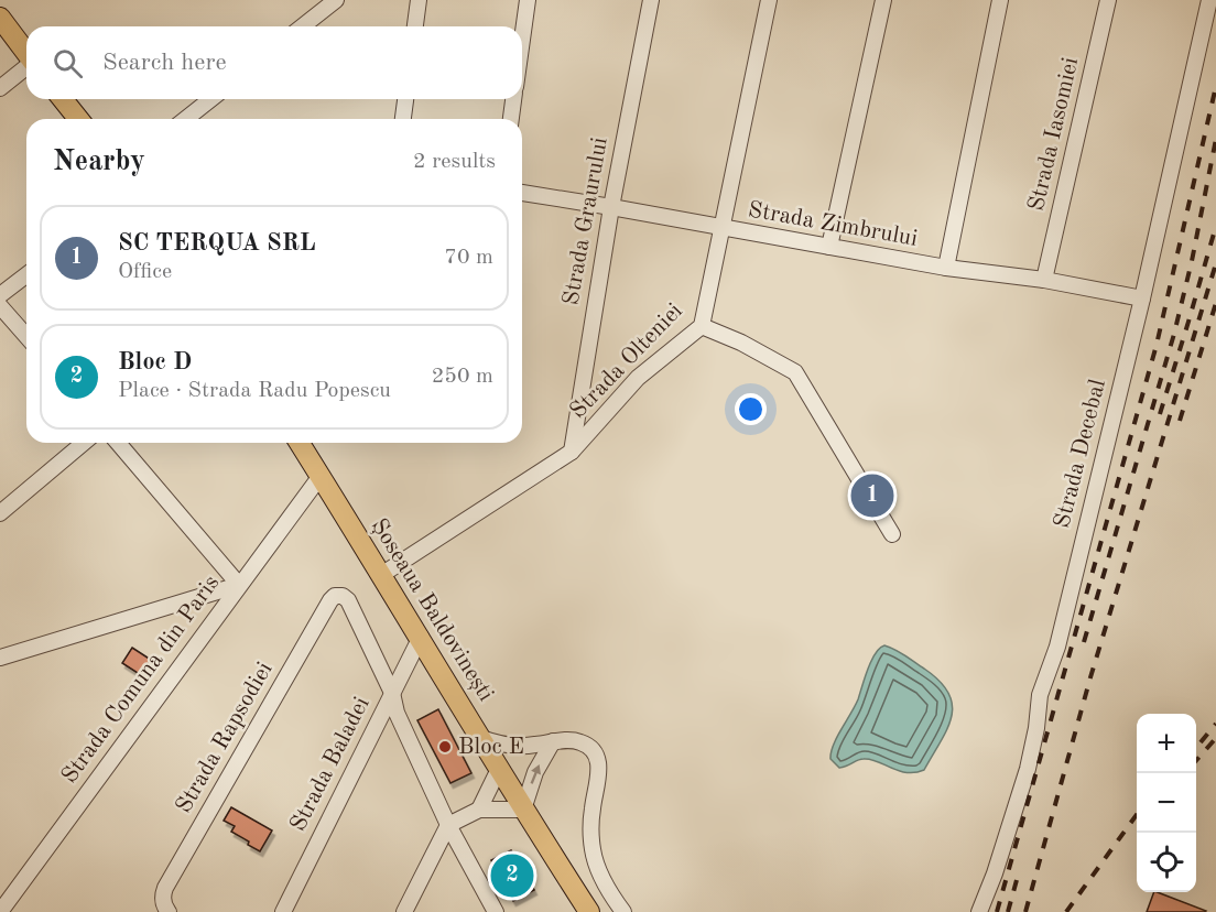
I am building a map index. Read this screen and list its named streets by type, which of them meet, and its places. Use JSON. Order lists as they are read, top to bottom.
{
  "streets": {
    "main road": ["Șoseaua Baldovinești"],
    "street": [
      "Strada Iasomiei",
      "Strada Graurului",
      "Strada Zimbrului",
      "Strada Olteniei",
      "Strada Decebal",
      "Strada Comuna din Paris",
      "Strada Rapsodiei",
      "Strada Baladei"
    ]
  },
  "crossings": [
    ["Strada Iasomiei", "Strada Zimbrului"],
    ["Strada Graurului", "Strada Zimbrului"],
    ["Strada Graurului", "Strada Olteniei"],
    ["Strada Zimbrului", "Strada Olteniei"],
    ["Strada Zimbrului", "Strada Decebal"],
    ["Strada Olteniei", "Șoseaua Baldovinești"],
    ["Șoseaua Baldovinești", "Strada Comuna din Paris"],
    ["Șoseaua Baldovinești", "Strada Baladei"],
    ["Strada Rapsodiei", "Strada Baladei"]
  ],
  "places": ["Bloc E"],
  "page": {
    "search": "Search here",
    "heading": ["Nearby", "2 results"],
    "list": [
      {
        "mark": "1",
        "name": "SC TERQUA SRL",
        "note": "Office",
        "value": "70 m"
      },
      {
        "mark": "2",
        "name": "Bloc D",
        "note": "Place · Strada Radu Popescu",
        "value": "250 m"
      }
    ],
    "pins": ["1", "2"],
    "map_buttons": ["+", "−"]
  }
}
